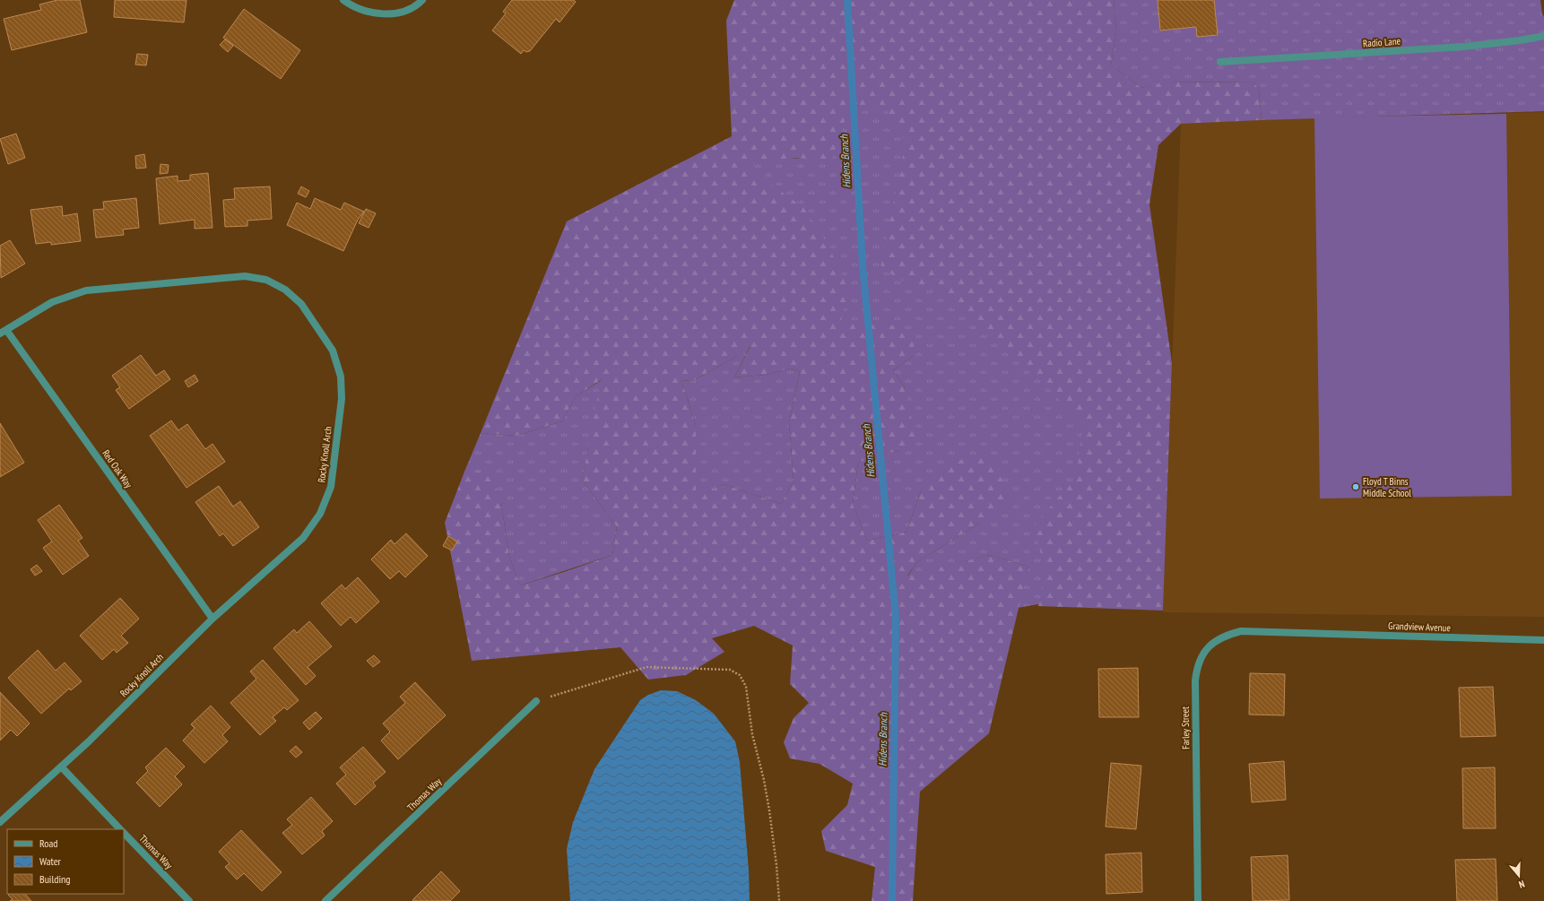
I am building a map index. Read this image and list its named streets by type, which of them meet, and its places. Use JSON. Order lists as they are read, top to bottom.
{
  "streets": {
    "street": [
      "Radio Lane",
      "Rocky Knoll Arch",
      "Red Oak Way",
      "Grandview Avenue",
      "Farley Street",
      "Thomas Way"
    ]
  },
  "crossings": [
    ["Rocky Knoll Arch", "Red Oak Way"],
    ["Rocky Knoll Arch", "Thomas Way"],
    ["Grandview Avenue", "Farley Street"]
  ],
  "water": ["Hidens Branch"],
  "places": ["Floyd T Binns Middle School"],
  "legend": ["Road", "Water", "Building"],
  "north": "bottom"
}
